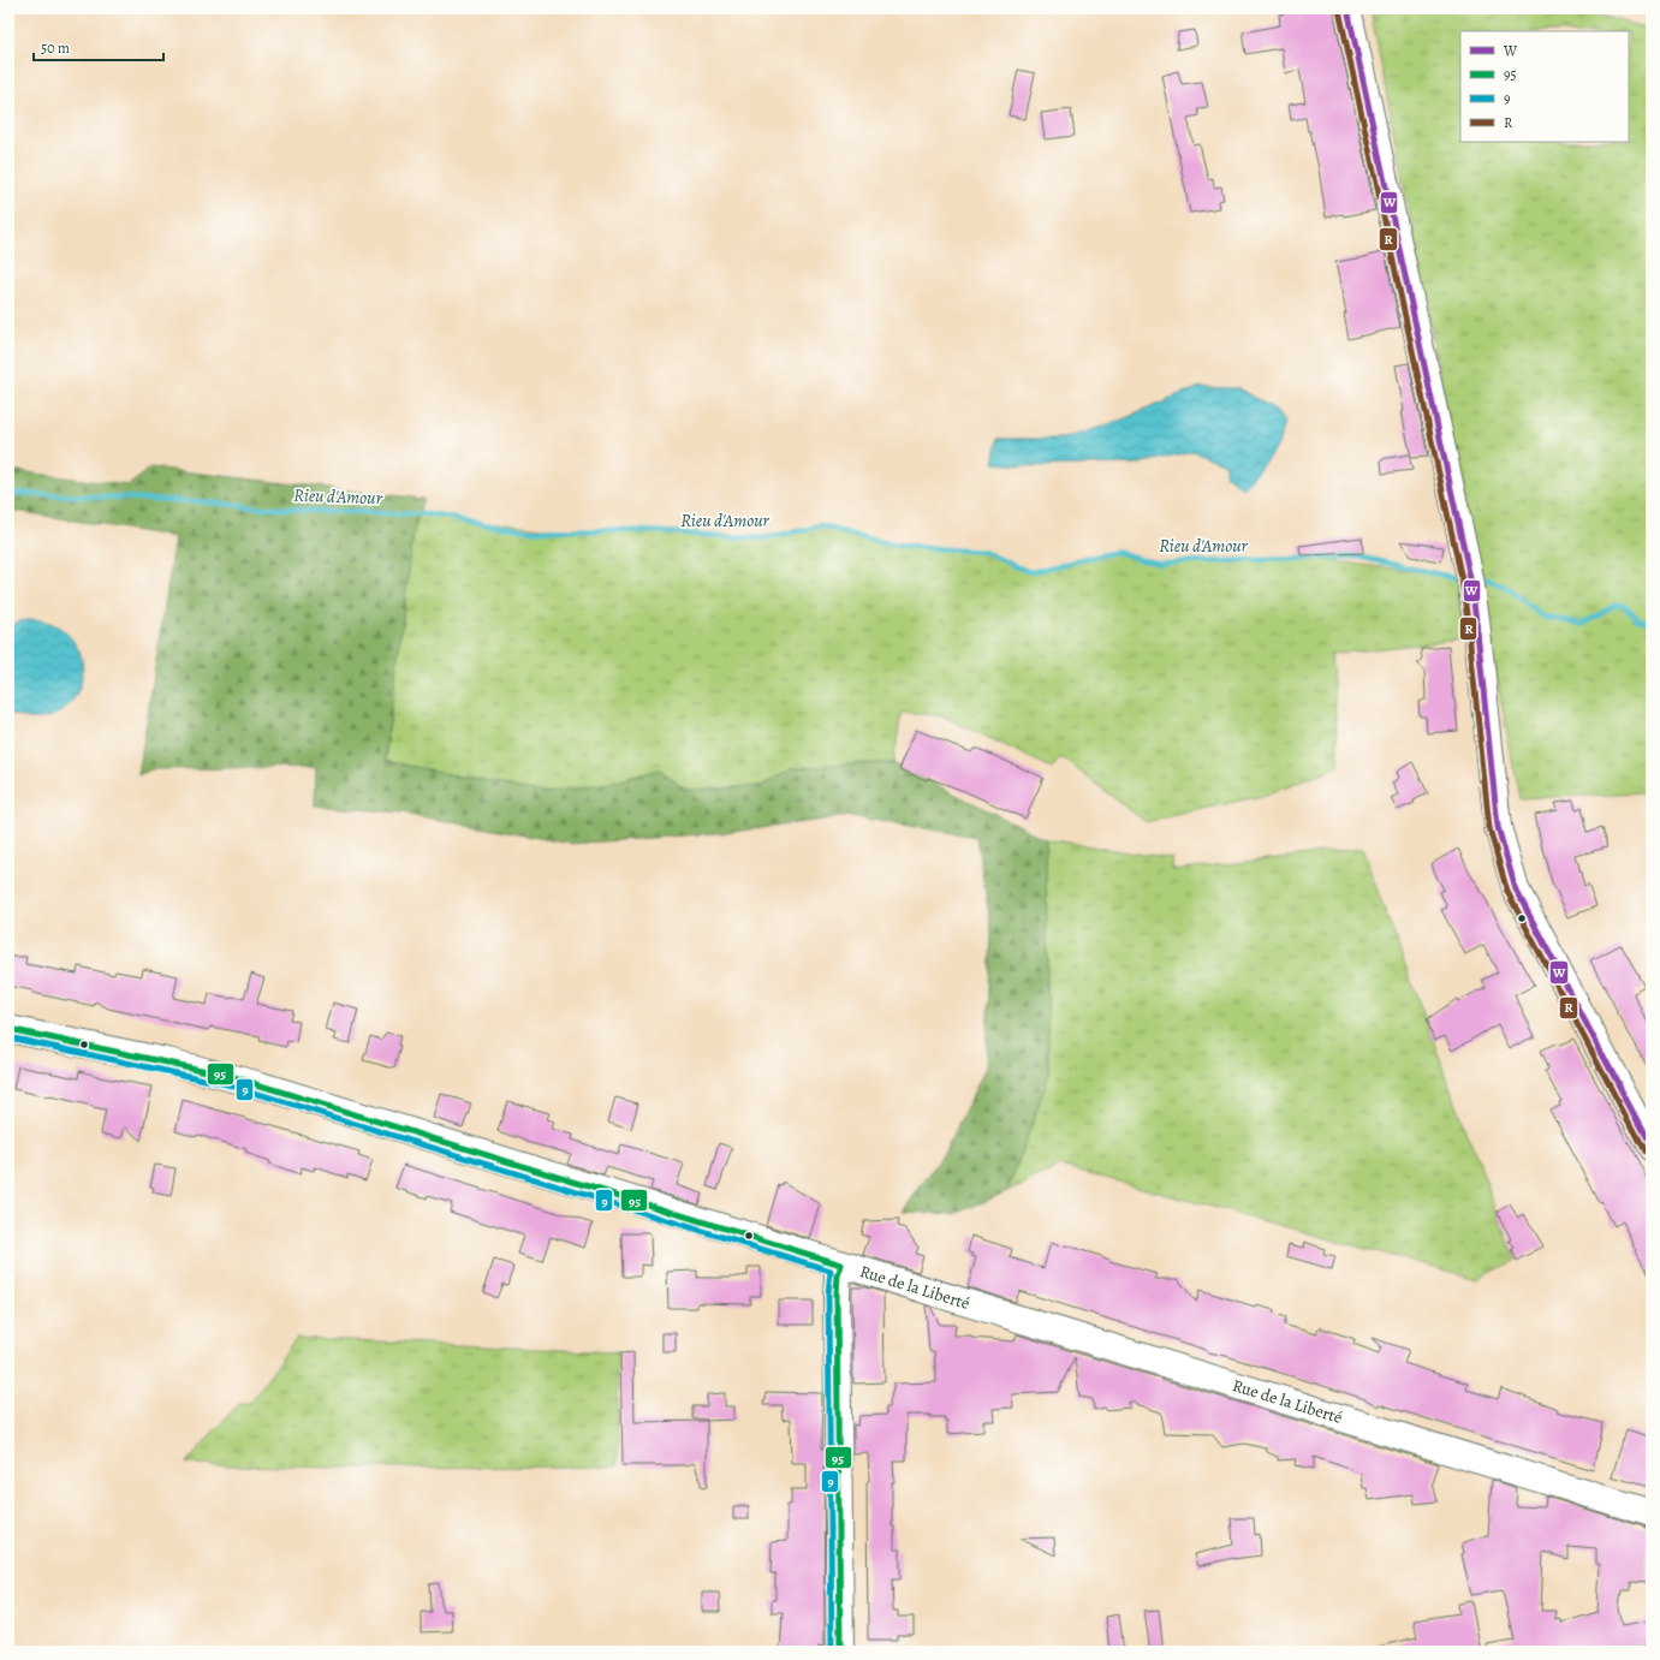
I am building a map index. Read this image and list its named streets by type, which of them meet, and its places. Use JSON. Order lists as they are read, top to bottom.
{
  "streets": {
    "street": ["Rue de la Liberté"]
  },
  "water": ["Rieu d'Amour"],
  "lines": [
    "transit line W",
    "transit line R",
    "transit line 95",
    "transit line 9"
  ],
  "legend": [
    "W",
    "95",
    "9",
    "R"
  ],
  "scale_bar": "50 m"
}
